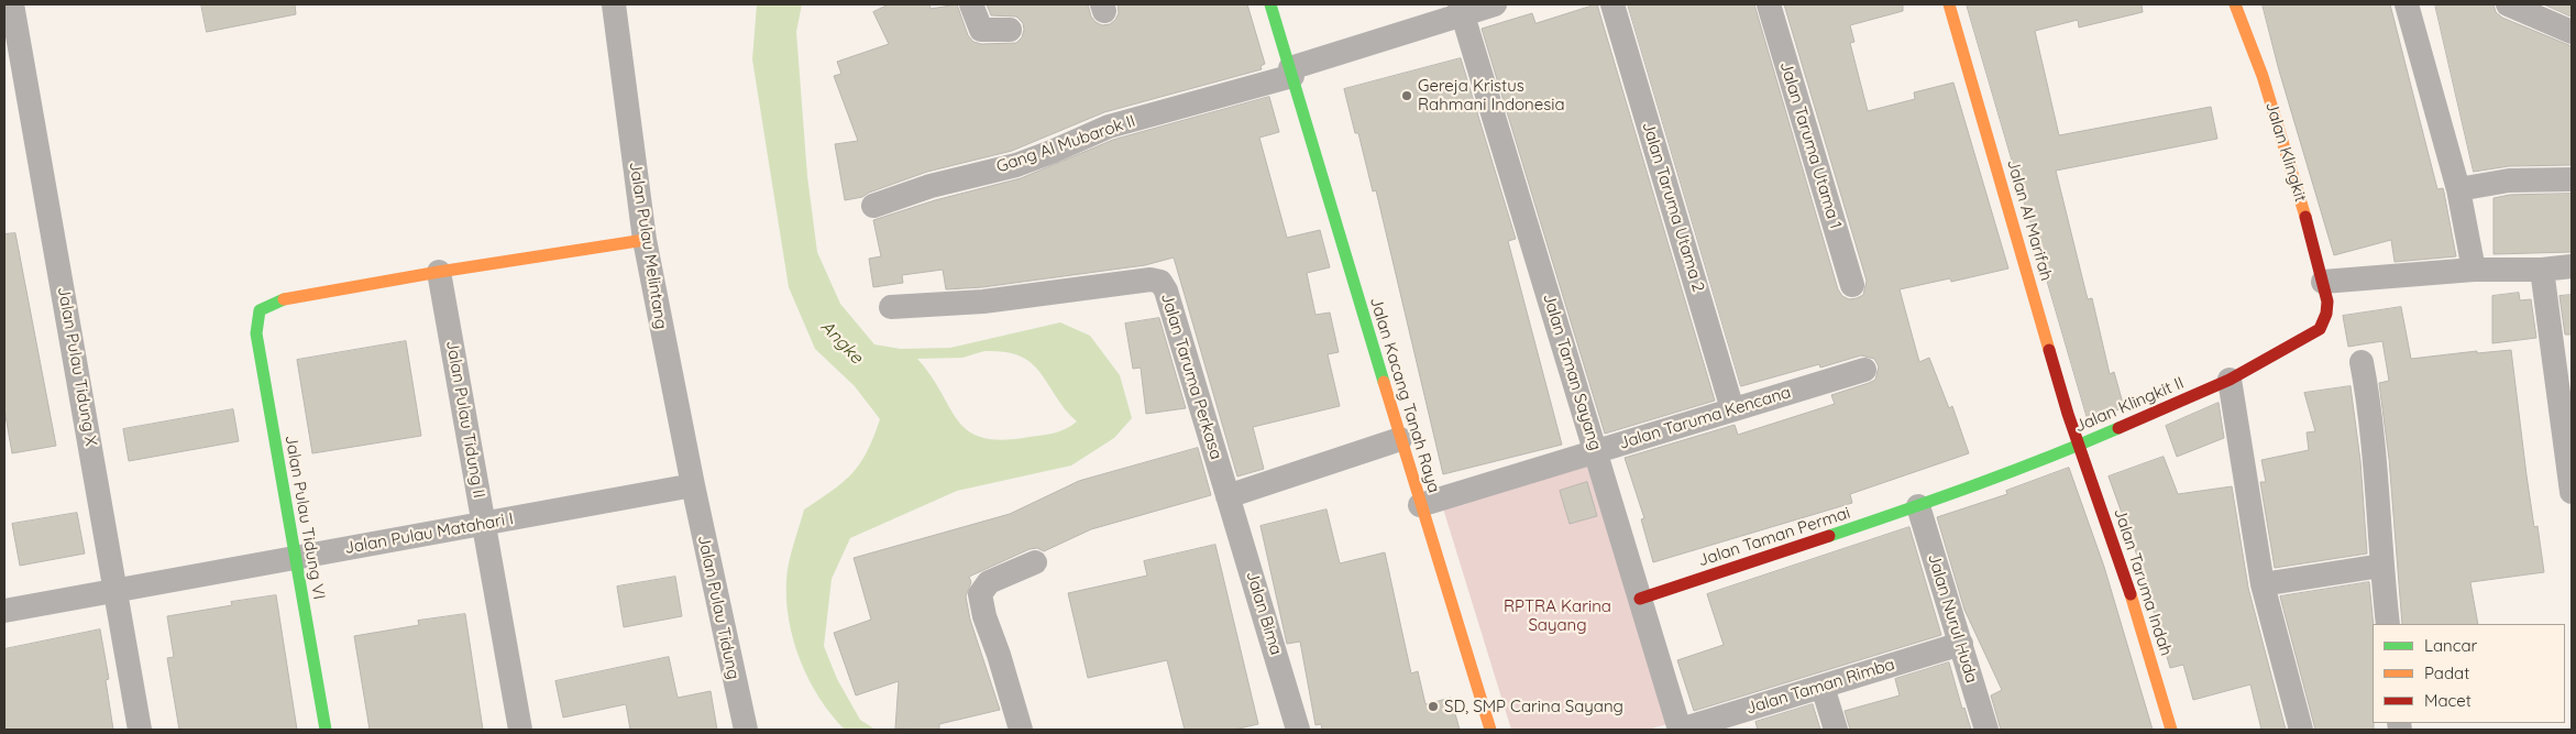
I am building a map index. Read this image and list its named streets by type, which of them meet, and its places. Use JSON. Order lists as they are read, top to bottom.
{
  "streets": {
    "street": [
      "Gang Al Mubarok II",
      "Jalan Taruma Utama 1",
      "Jalan Klingkit",
      "Jalan Taruma Utama 2",
      "Jalan Al Marifah",
      "Jalan Pulau Melintang",
      "Jalan Pulau Tidung X",
      "Jalan Taman Sayang",
      "Jalan Taruma Perkasa",
      "Jalan Kacang Tanah Raya",
      "Jalan Klingkit II",
      "Jalan Taruma Kencana",
      "Jalan Pulau Tidung II",
      "Jalan Pulau Tidung VI",
      "Jalan Pulau Matahari I",
      "Jalan Taman Permai",
      "Jalan Taruma Indah",
      "Jalan Pulau Tidung",
      "Jalan Bima",
      "Jalan Nurul Huda",
      "Jalan Taman Rimba"
    ]
  },
  "crossings": [
    ["Gang Al Mubarok II", "Jalan Taman Sayang"],
    ["Gang Al Mubarok II", "Jalan Kacang Tanah Raya"],
    ["Jalan Klingkit", "Jalan Klingkit II"],
    ["Jalan Taruma Utama 2", "Jalan Taruma Kencana"],
    ["Jalan Al Marifah", "Jalan Klingkit II"],
    ["Jalan Al Marifah", "Jalan Taruma Indah"],
    ["Jalan Pulau Melintang", "Jalan Pulau Matahari I"],
    ["Jalan Pulau Melintang", "Jalan Pulau Tidung"],
    ["Jalan Pulau Tidung X", "Jalan Pulau Matahari I"],
    ["Jalan Taman Sayang", "Jalan Taruma Kencana"],
    ["Jalan Taman Sayang", "Jalan Taman Permai"],
    ["Jalan Taman Sayang", "Jalan Taman Rimba"],
    ["Jalan Taruma Perkasa", "Jalan Bima"],
    ["Jalan Kacang Tanah Raya", "Jalan Taruma Kencana"],
    ["Jalan Klingkit II", "Jalan Taman Permai"],
    ["Jalan Klingkit II", "Jalan Taruma Indah"],
    ["Jalan Klingkit II", "Jalan Nurul Huda"],
    ["Jalan Pulau Tidung II", "Jalan Pulau Tidung VI"],
    ["Jalan Pulau Tidung II", "Jalan Pulau Matahari I"],
    ["Jalan Pulau Tidung VI", "Jalan Pulau Matahari I"],
    ["Jalan Pulau Matahari I", "Jalan Pulau Tidung"],
    ["Jalan Taman Permai", "Jalan Nurul Huda"],
    ["Jalan Nurul Huda", "Jalan Taman Rimba"]
  ],
  "water": ["Angke"],
  "parks": ["RPTRA Karina Sayang"],
  "places": ["Gereja Kristus Rahmani Indonesia", "SD, SMP Carina Sayang"],
  "legend": ["Lancar", "Padat", "Macet"]
}
